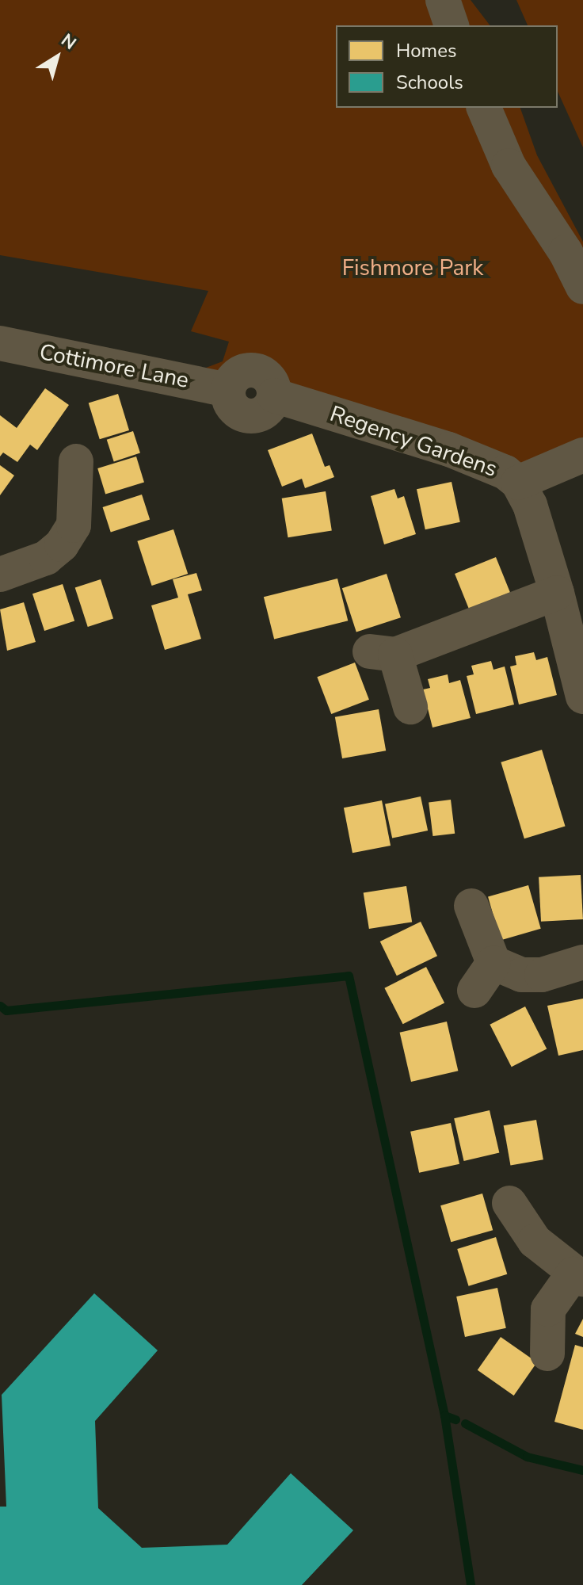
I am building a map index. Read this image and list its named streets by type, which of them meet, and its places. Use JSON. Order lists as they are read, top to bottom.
{
  "streets": {
    "street": ["Cottimore Lane", "Regency Gardens"]
  },
  "crossings": [
    ["Cottimore Lane", "Regency Gardens"]
  ],
  "parks": ["Fishmore Park"],
  "legend": ["Homes", "Schools"],
  "north": "top right"
}
